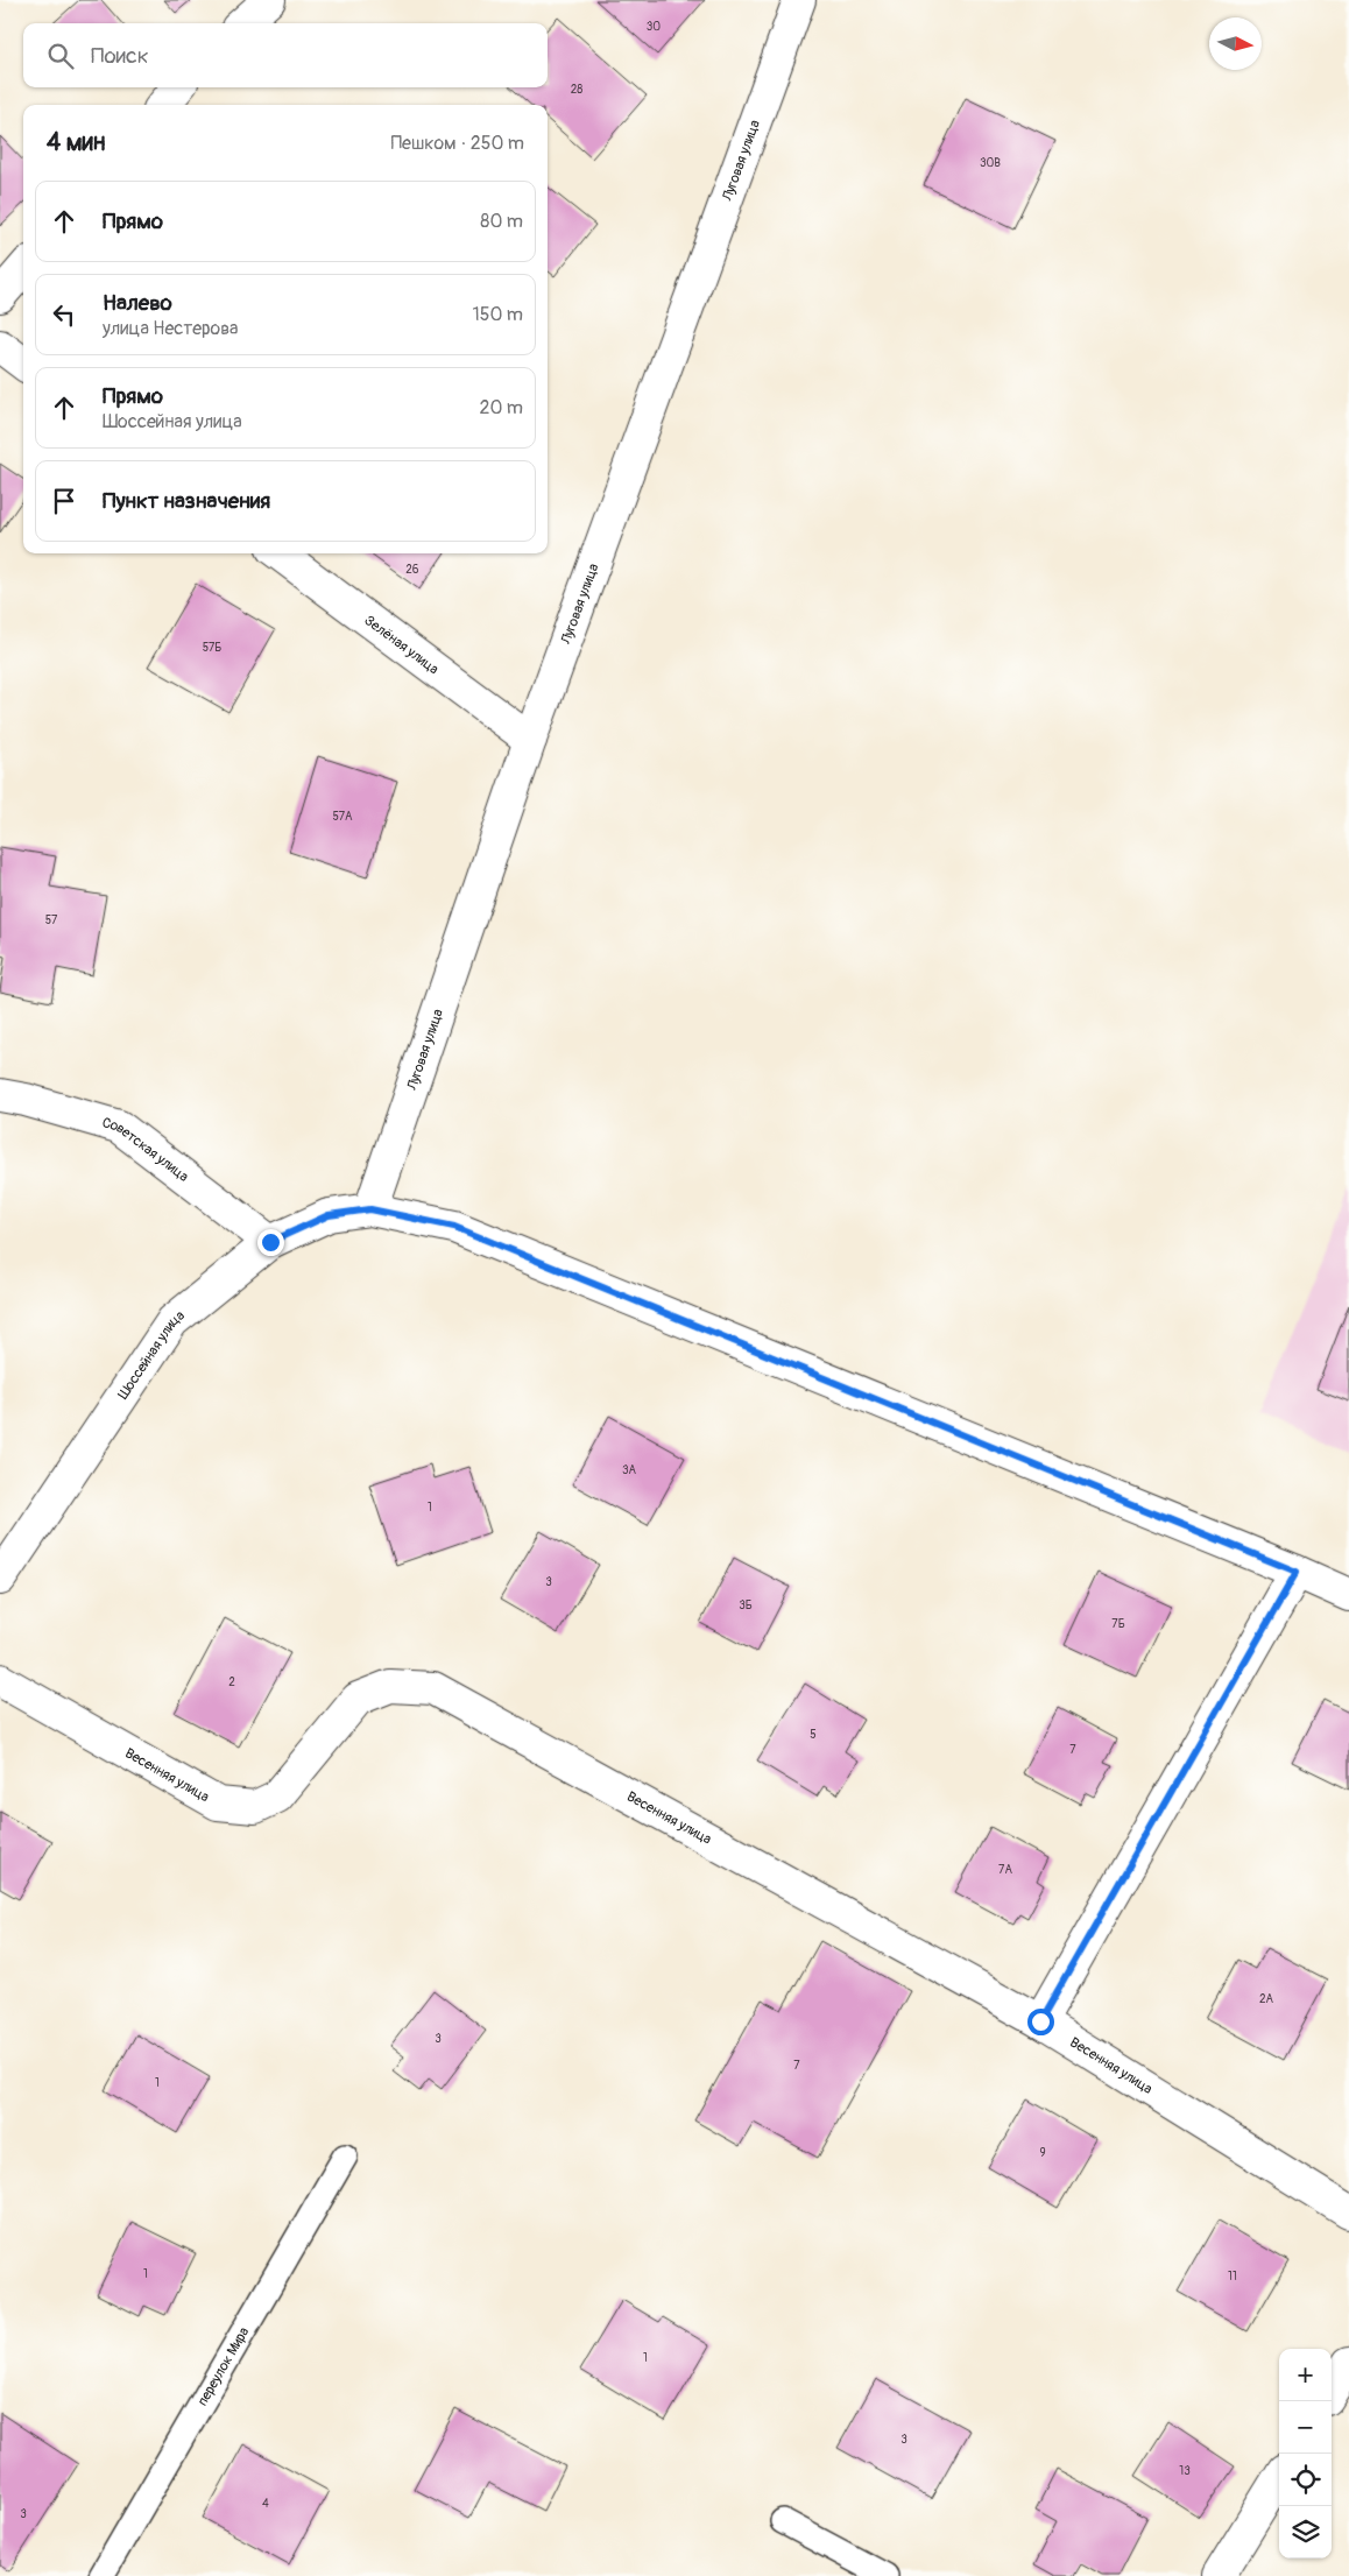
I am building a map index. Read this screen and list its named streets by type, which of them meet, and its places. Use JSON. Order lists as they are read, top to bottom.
{
  "streets": {
    "street": [
      "Луговая улица",
      "Зелёная улица",
      "Советская улица",
      "Шоссейная улица",
      "Весенняя улица"
    ],
    "lane": ["переулок Мира"]
  },
  "crossings": [
    ["Луговая улица", "Зелёная улица"],
    ["Луговая улица", "Шоссейная улица"],
    ["Советская улица", "Шоссейная улица"]
  ],
  "house_numbers": [
    "30",
    "28",
    "30В",
    "26",
    "57Б",
    "57А",
    "57",
    "3А",
    "1",
    "3",
    "3Б",
    "7Б",
    "2",
    "5",
    "7",
    "7А",
    "2А",
    "3",
    "7",
    "1",
    "9",
    "1",
    "11",
    "1",
    "3",
    "13",
    "4",
    "3"
  ],
  "north": "right",
  "page": {
    "search": "Поиск",
    "heading": ["4 мин", "Пешком · 250 m"],
    "list": [
      ["Прямо", "80 m"],
      ["Налево", "улица Нестерова", "150 m"],
      ["Прямо", "Шоссейная улица", "20 m"],
      "Пункт назначения"
    ],
    "map_buttons": ["+", "−"]
  }
}
